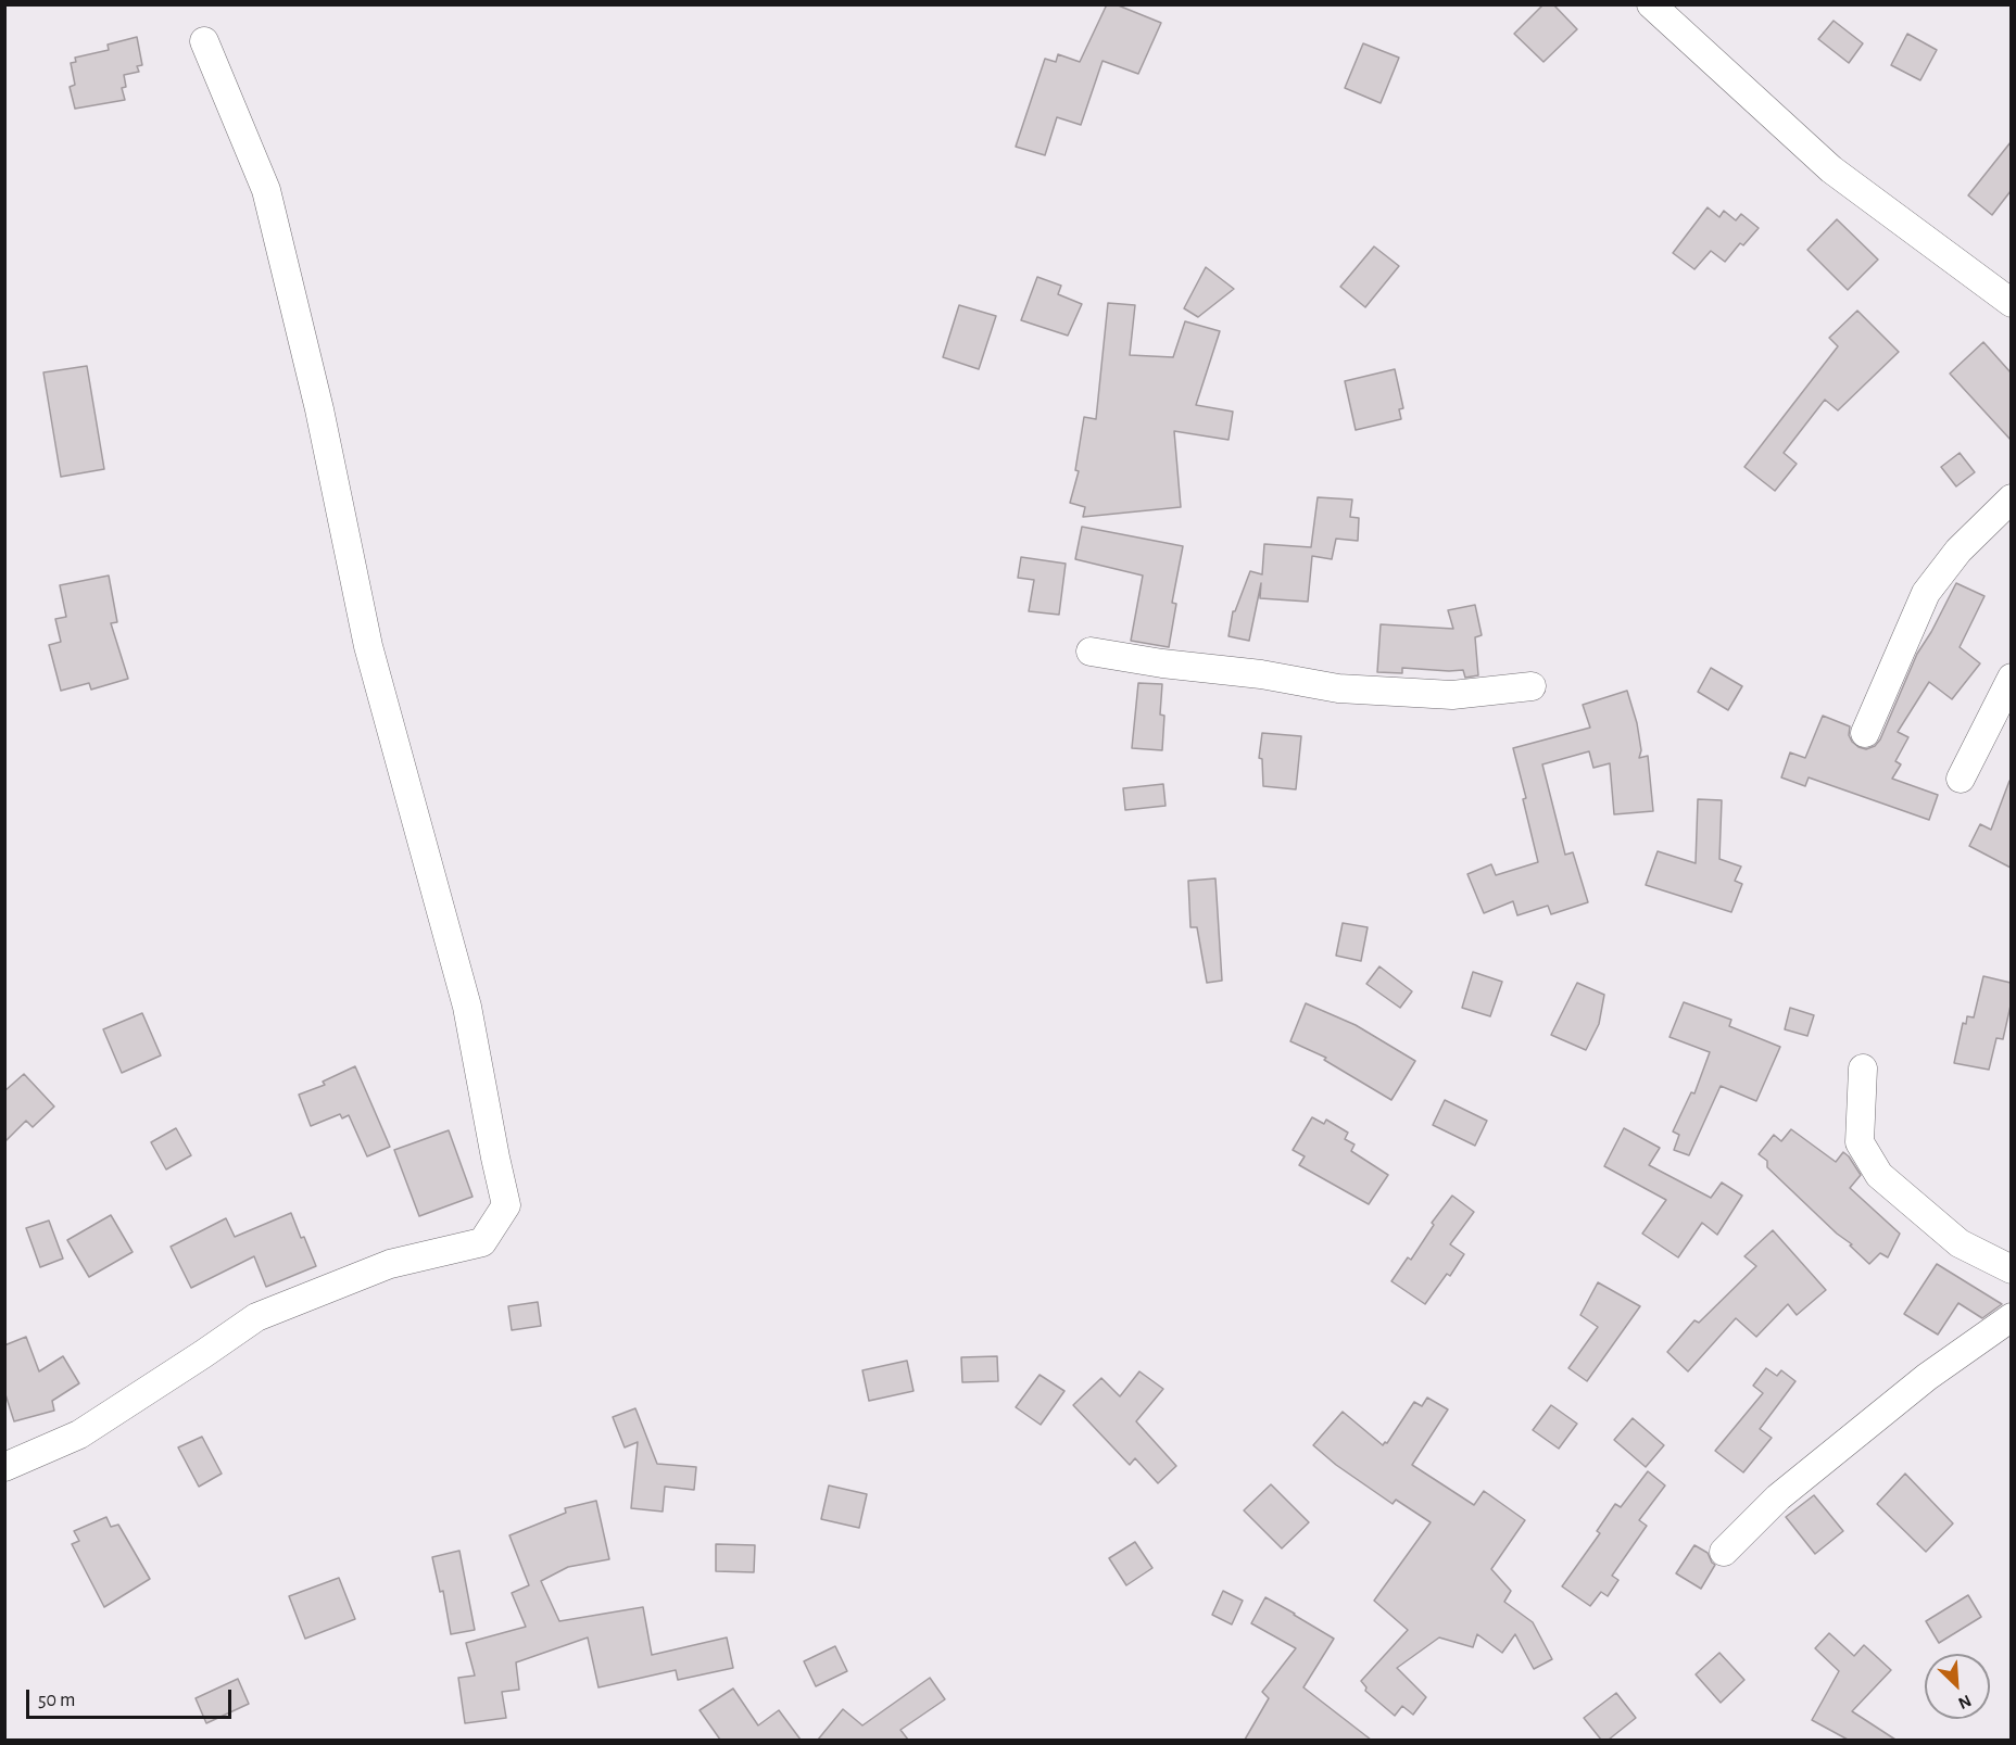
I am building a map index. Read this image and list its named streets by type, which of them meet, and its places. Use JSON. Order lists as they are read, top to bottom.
{
  "scale_bar": "50 m",
  "north": "bottom right"
}
